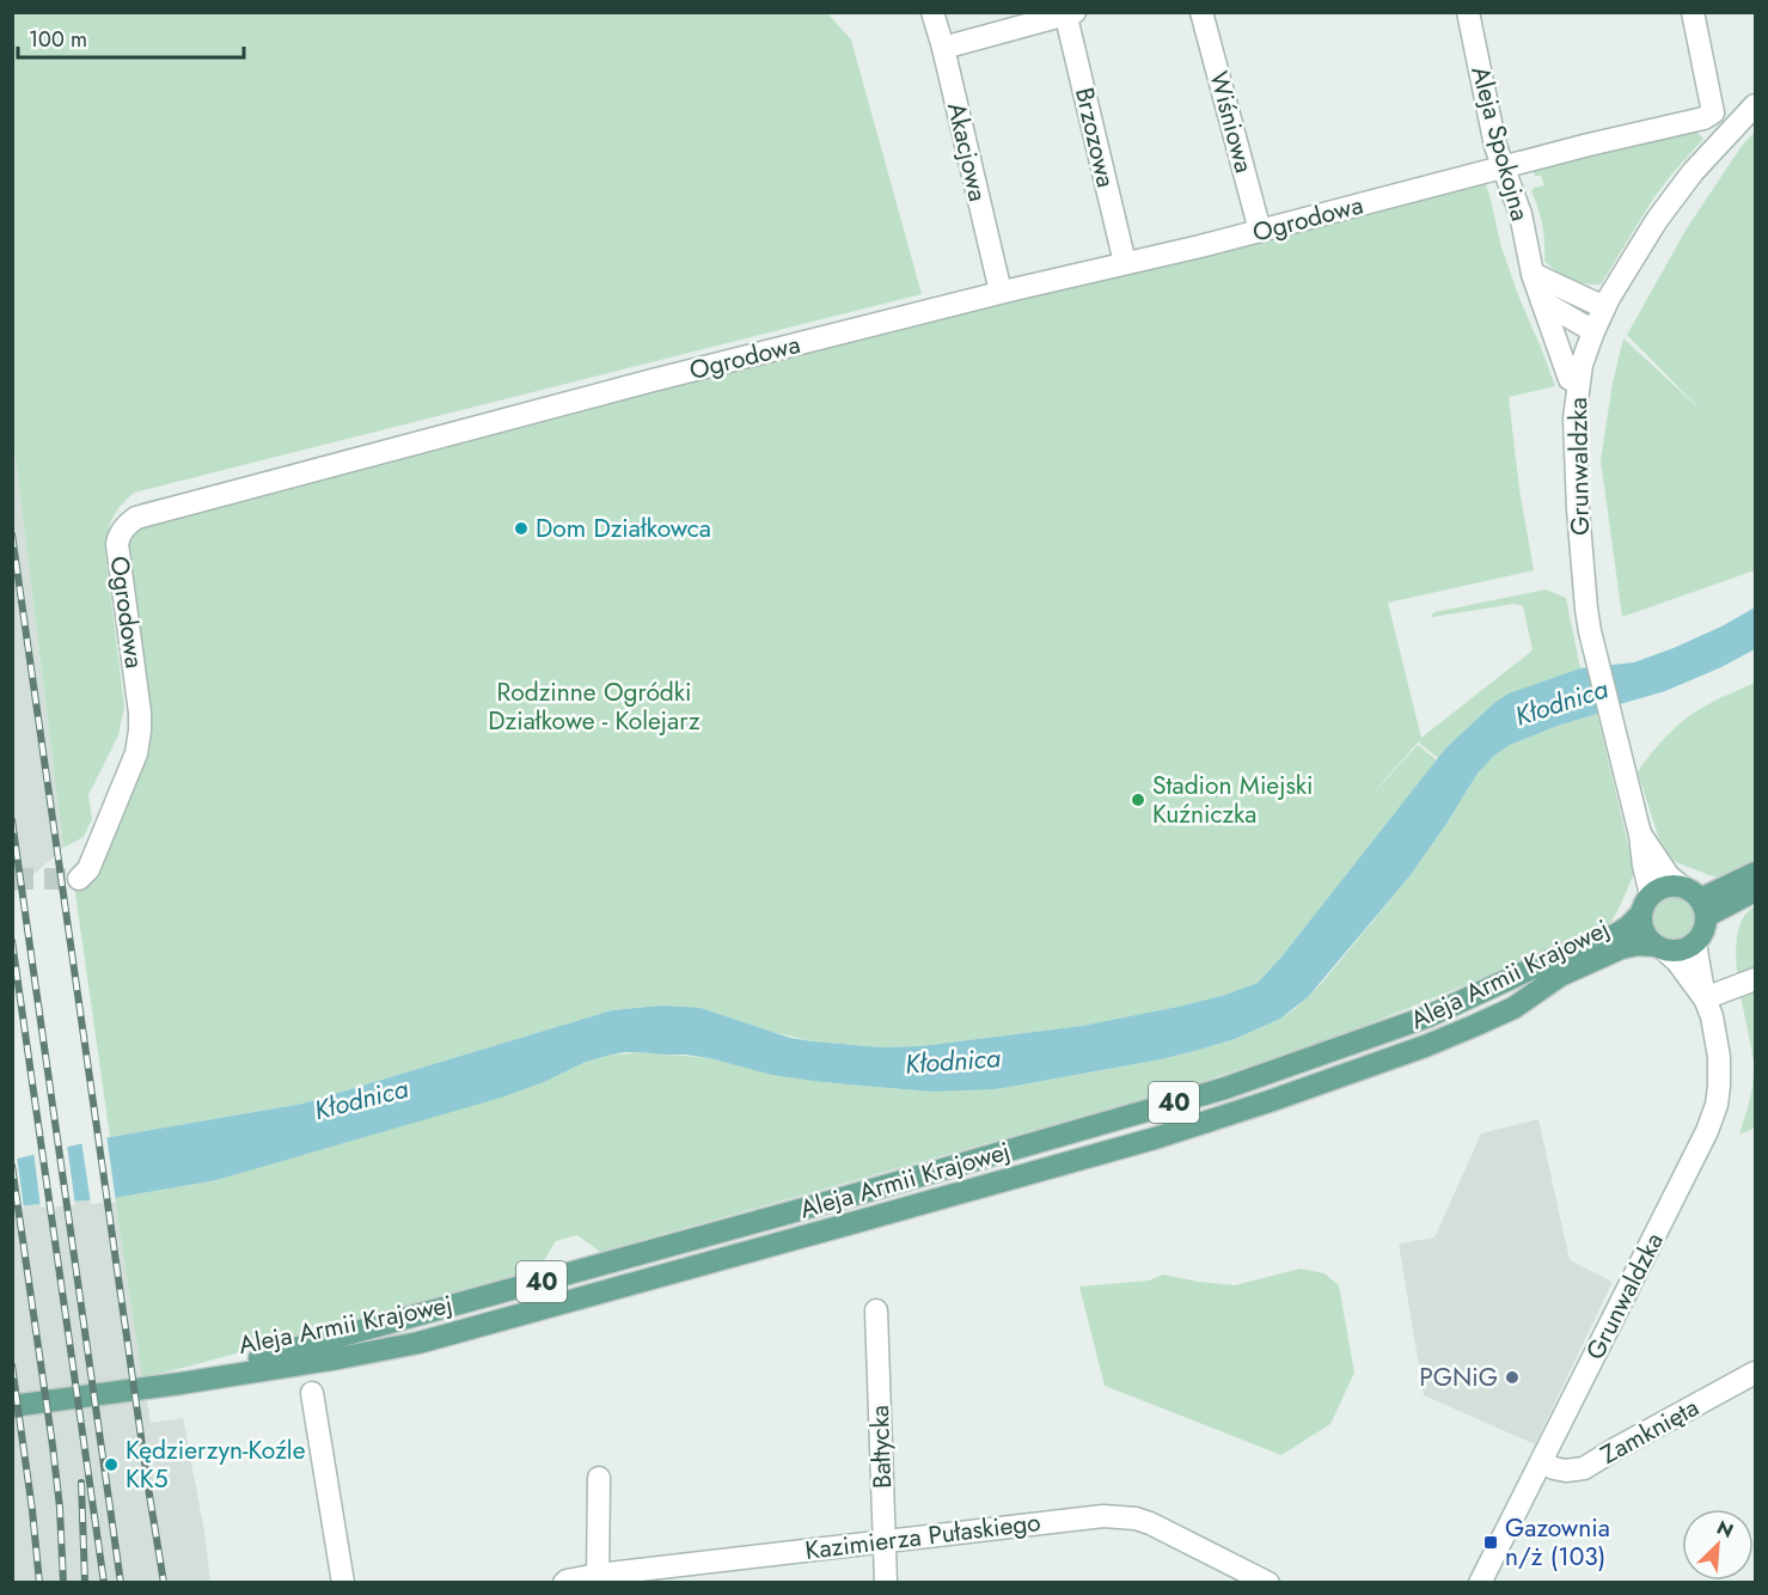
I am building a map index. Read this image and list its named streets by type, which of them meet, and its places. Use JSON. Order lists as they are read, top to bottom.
{
  "streets": {
    "main road": ["Aleja Armii Krajowej", "40"],
    "street": [
      "Wiśniowa",
      "Brzozowa",
      "Aleja Spokojna",
      "Akacjowa",
      "Ogrodowa",
      "Grunwaldzka",
      "Zamknięta",
      "Bałtycka",
      "Kazimierza Pułaskiego"
    ]
  },
  "crossings": [
    ["Wiśniowa", "Ogrodowa"],
    ["Brzozowa", "Ogrodowa"],
    ["Aleja Spokojna", "Ogrodowa"],
    ["Aleja Spokojna", "Grunwaldzka"],
    ["Akacjowa", "Ogrodowa"],
    ["Grunwaldzka", "Aleja Armii Krajowej"],
    ["Grunwaldzka", "Zamknięta"],
    ["Bałtycka", "Kazimierza Pułaskiego"]
  ],
  "water": ["Kłodnica"],
  "parks": ["Rodzinne Ogródki Działkowe - Kolejarz"],
  "places": {
    "other": [
      "Dom Działkowca",
      "Stadion Miejski Kuźniczka",
      "PGNiG",
      "Kędzierzyn-Koźle KK5"
    ],
    "transit": ["Gazownia n/ż (103)"]
  },
  "scale_bar": "100 m",
  "north": "top right"
}
